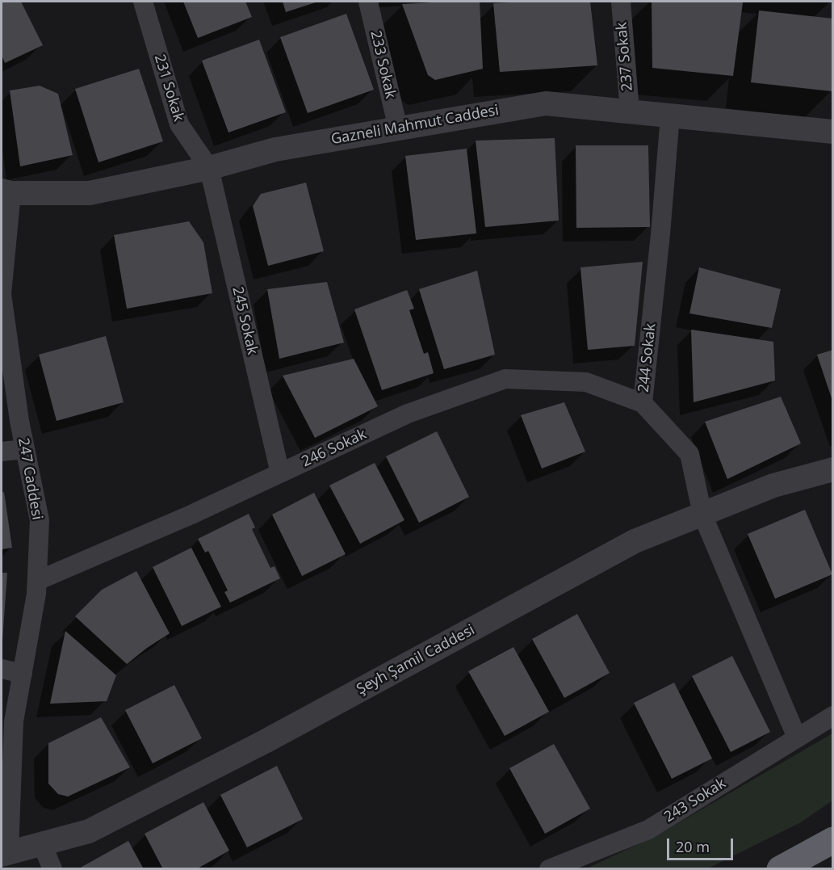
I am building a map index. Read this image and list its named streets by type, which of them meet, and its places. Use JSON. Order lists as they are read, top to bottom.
{
  "streets": {
    "street": [
      "237 Sokak",
      "233 Sokak",
      "231 Sokak",
      "Gazneli Mahmut Caddesi",
      "245 Sokak",
      "244 Sokak",
      "246 Sokak",
      "247 Caddesi",
      "Şeyh Şamil Caddesi",
      "243 Sokak"
    ]
  },
  "crossings": [
    ["237 Sokak", "Gazneli Mahmut Caddesi"],
    ["233 Sokak", "Gazneli Mahmut Caddesi"],
    ["231 Sokak", "Gazneli Mahmut Caddesi"],
    ["231 Sokak", "245 Sokak"],
    ["Gazneli Mahmut Caddesi", "245 Sokak"],
    ["Gazneli Mahmut Caddesi", "244 Sokak"],
    ["Gazneli Mahmut Caddesi", "247 Caddesi"],
    ["245 Sokak", "246 Sokak"],
    ["244 Sokak", "246 Sokak"],
    ["244 Sokak", "Şeyh Şamil Caddesi"],
    ["244 Sokak", "243 Sokak"],
    ["246 Sokak", "247 Caddesi"],
    ["247 Caddesi", "Şeyh Şamil Caddesi"]
  ],
  "scale_bar": "20 m"
}
